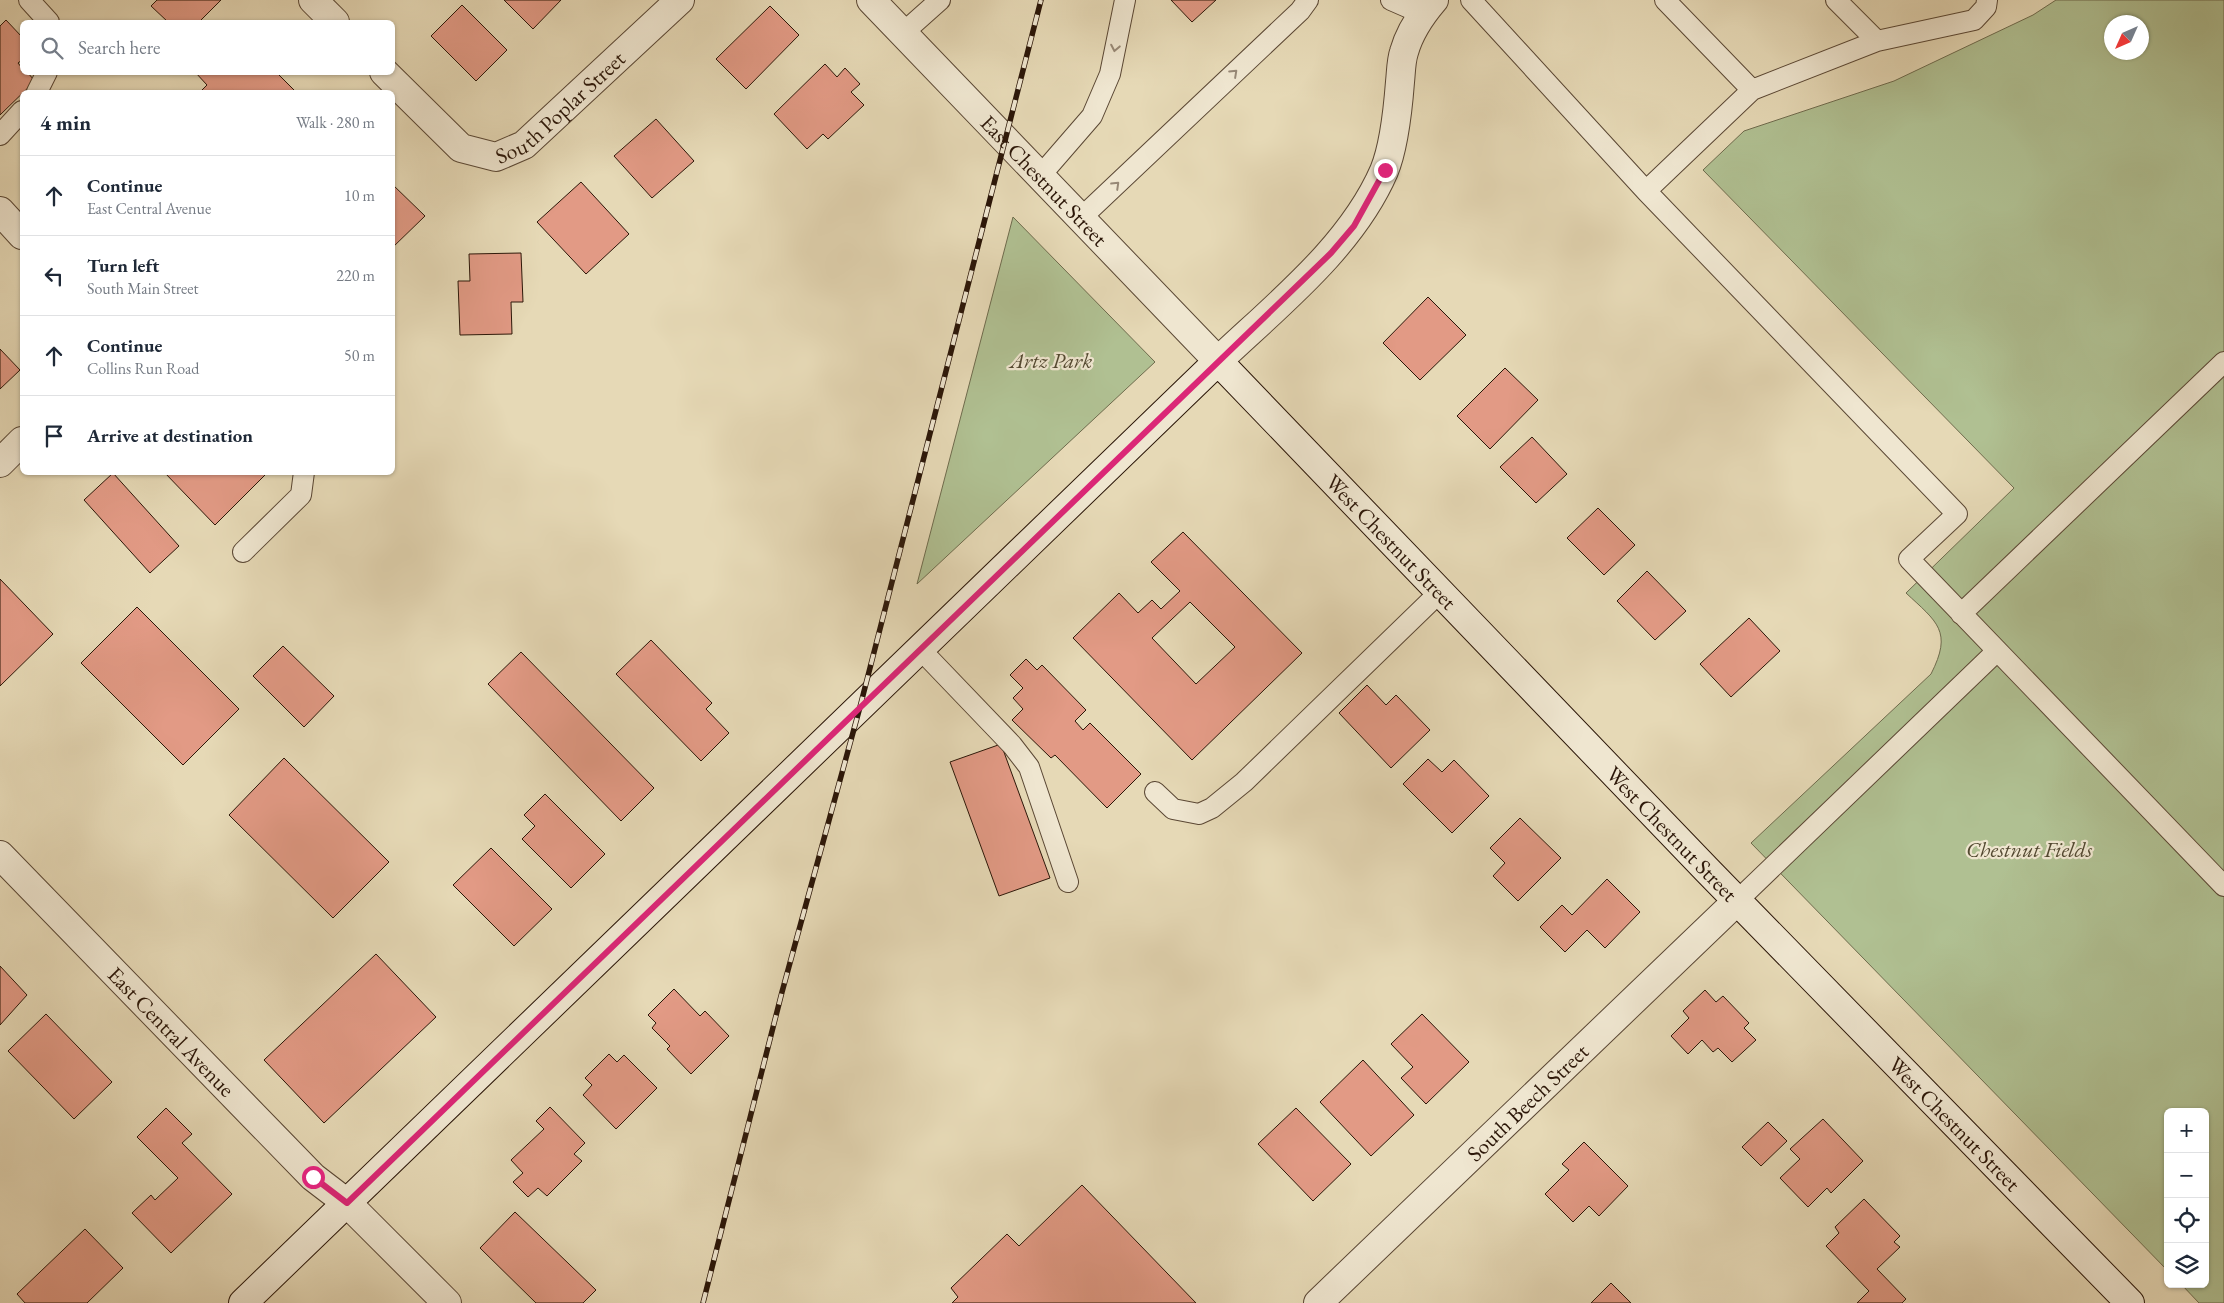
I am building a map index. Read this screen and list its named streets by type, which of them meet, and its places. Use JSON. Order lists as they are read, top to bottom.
{
  "streets": {
    "main road": [
      "South Poplar Street",
      "East Chestnut Street",
      "West Chestnut Street",
      "East Central Avenue",
      "South Beech Street"
    ]
  },
  "crossings": [
    ["East Chestnut Street", "West Chestnut Street"],
    ["West Chestnut Street", "South Beech Street"]
  ],
  "parks": ["Artz Park", "Chestnut Fields"],
  "north": "bottom left",
  "page": {
    "search": "Search here",
    "heading": ["4 min", "Walk · 280 m"],
    "list": [
      ["Continue", "East Central Avenue", "10 m"],
      ["Turn left", "South Main Street", "220 m"],
      ["Continue", "Collins Run Road", "50 m"],
      "Arrive at destination"
    ],
    "map_buttons": ["+", "−"]
  }
}
